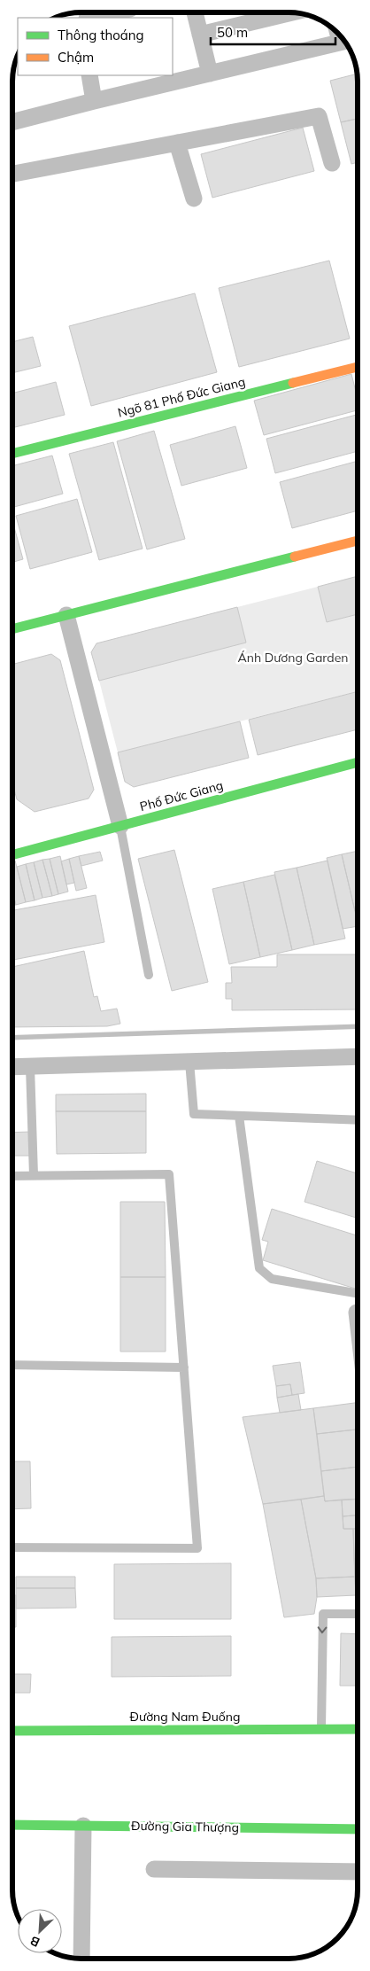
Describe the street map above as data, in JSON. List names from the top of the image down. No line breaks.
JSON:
{"streets":{"street":["Ngõ 81 Phố Đức Giang","Phố Đức Giang","Đường Nam Đuống","Đường Gia Thượng"]},"parks":["Ánh Dương Garden"],"legend":["Thông thoáng","Chậm"],"scale_bar":"50 m","north":"bottom left"}
